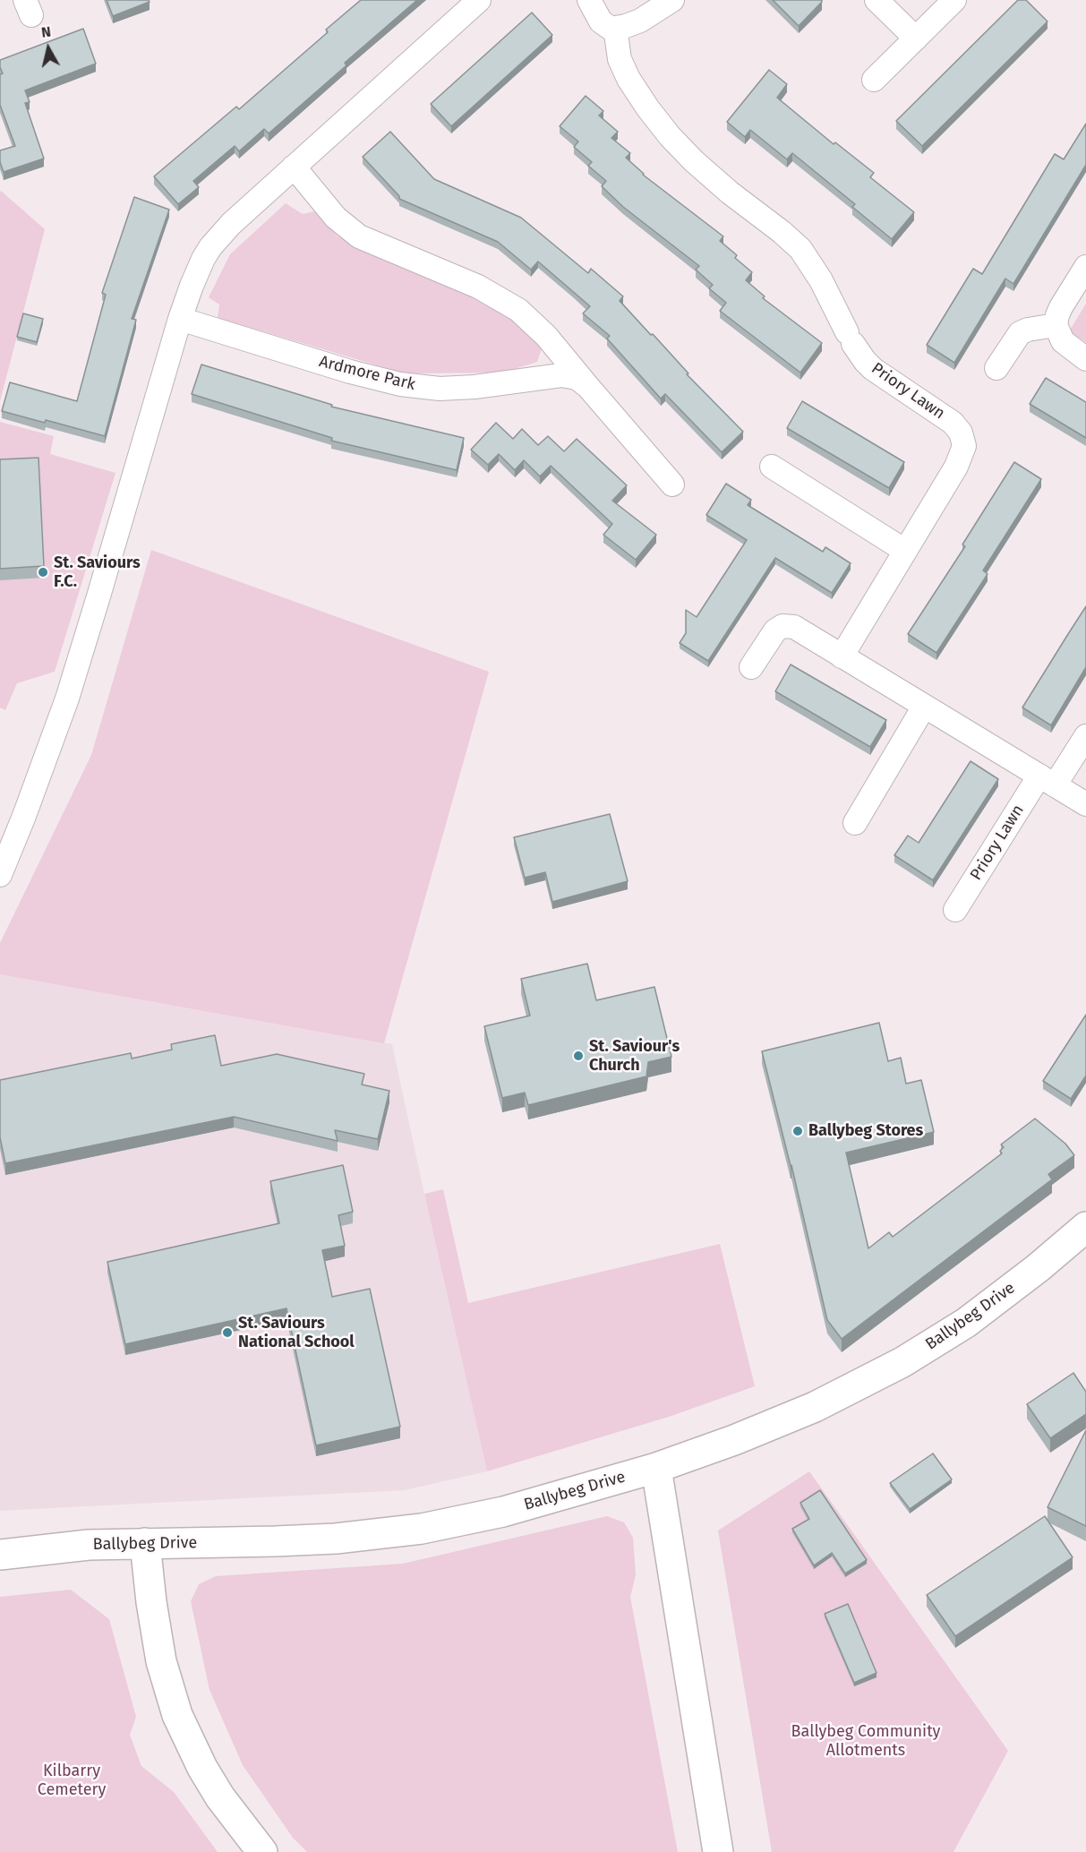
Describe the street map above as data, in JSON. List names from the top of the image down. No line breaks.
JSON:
{"streets":{"street":["Ardmore Park","Priory Lawn","Ballybeg Drive"]},"parks":["Ballybeg Community Allotments","Kilbarry Cemetery"],"places":["St. Saviours F.C.","St. Saviour's Church","Ballybeg Stores","St. Saviours National School"],"north":"top"}
